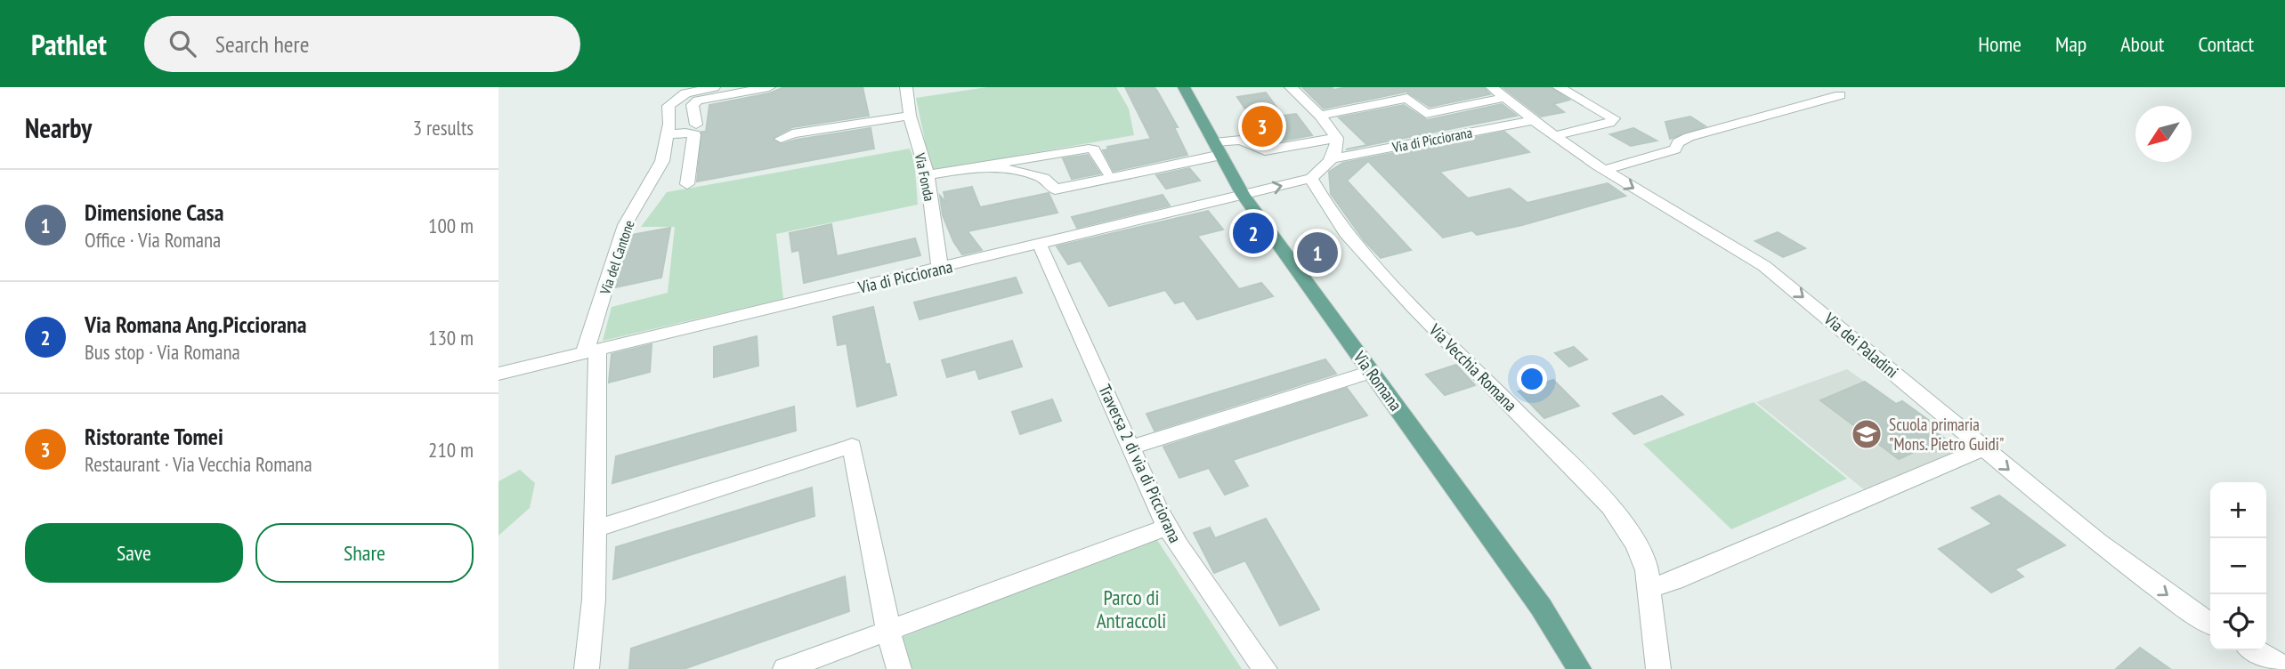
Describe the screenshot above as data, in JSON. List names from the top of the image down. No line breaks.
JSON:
{"streets":{"main road":["Via Romana"],"street":["Via di Picciorana","Via Fonda","Via del Cantone","Via dei Paladini","Via Vecchia Romana","Traversa 2 di via di Picciorana"]},"crossings":[["Via di Picciorana","Via Fonda"],["Via di Picciorana","Via del Cantone"],["Via di Picciorana","Via dei Paladini"],["Via di Picciorana","Via Vecchia Romana"],["Via di Picciorana","Via Romana"],["Via di Picciorana","Traversa 2 di via di Picciorana"]],"one_way":["Via dei Paladini"],"parks":["Parco di Antraccoli"],"places":{"school or university":["Scuola primaria \"Mons. Pietro Guidi\""]},"north":"bottom left","page":{"header":"Pathlet","search":"Search here","nav":["Home","Map","About","Contact"],"heading":["Nearby","3 results"],"pins":["3","2","1"],"list":[{"mark":"1","name":"Dimensione Casa","note":"Office · Via Romana","value":"100 m"},{"mark":"2","name":"Via Romana Ang.Picciorana","note":"Bus stop · Via Romana","value":"130 m"},{"mark":"3","name":"Ristorante Tomei","note":"Restaurant · Via Vecchia Romana","value":"210 m"}],"map_buttons":["+","−"],"buttons":["Save","Share"]}}
